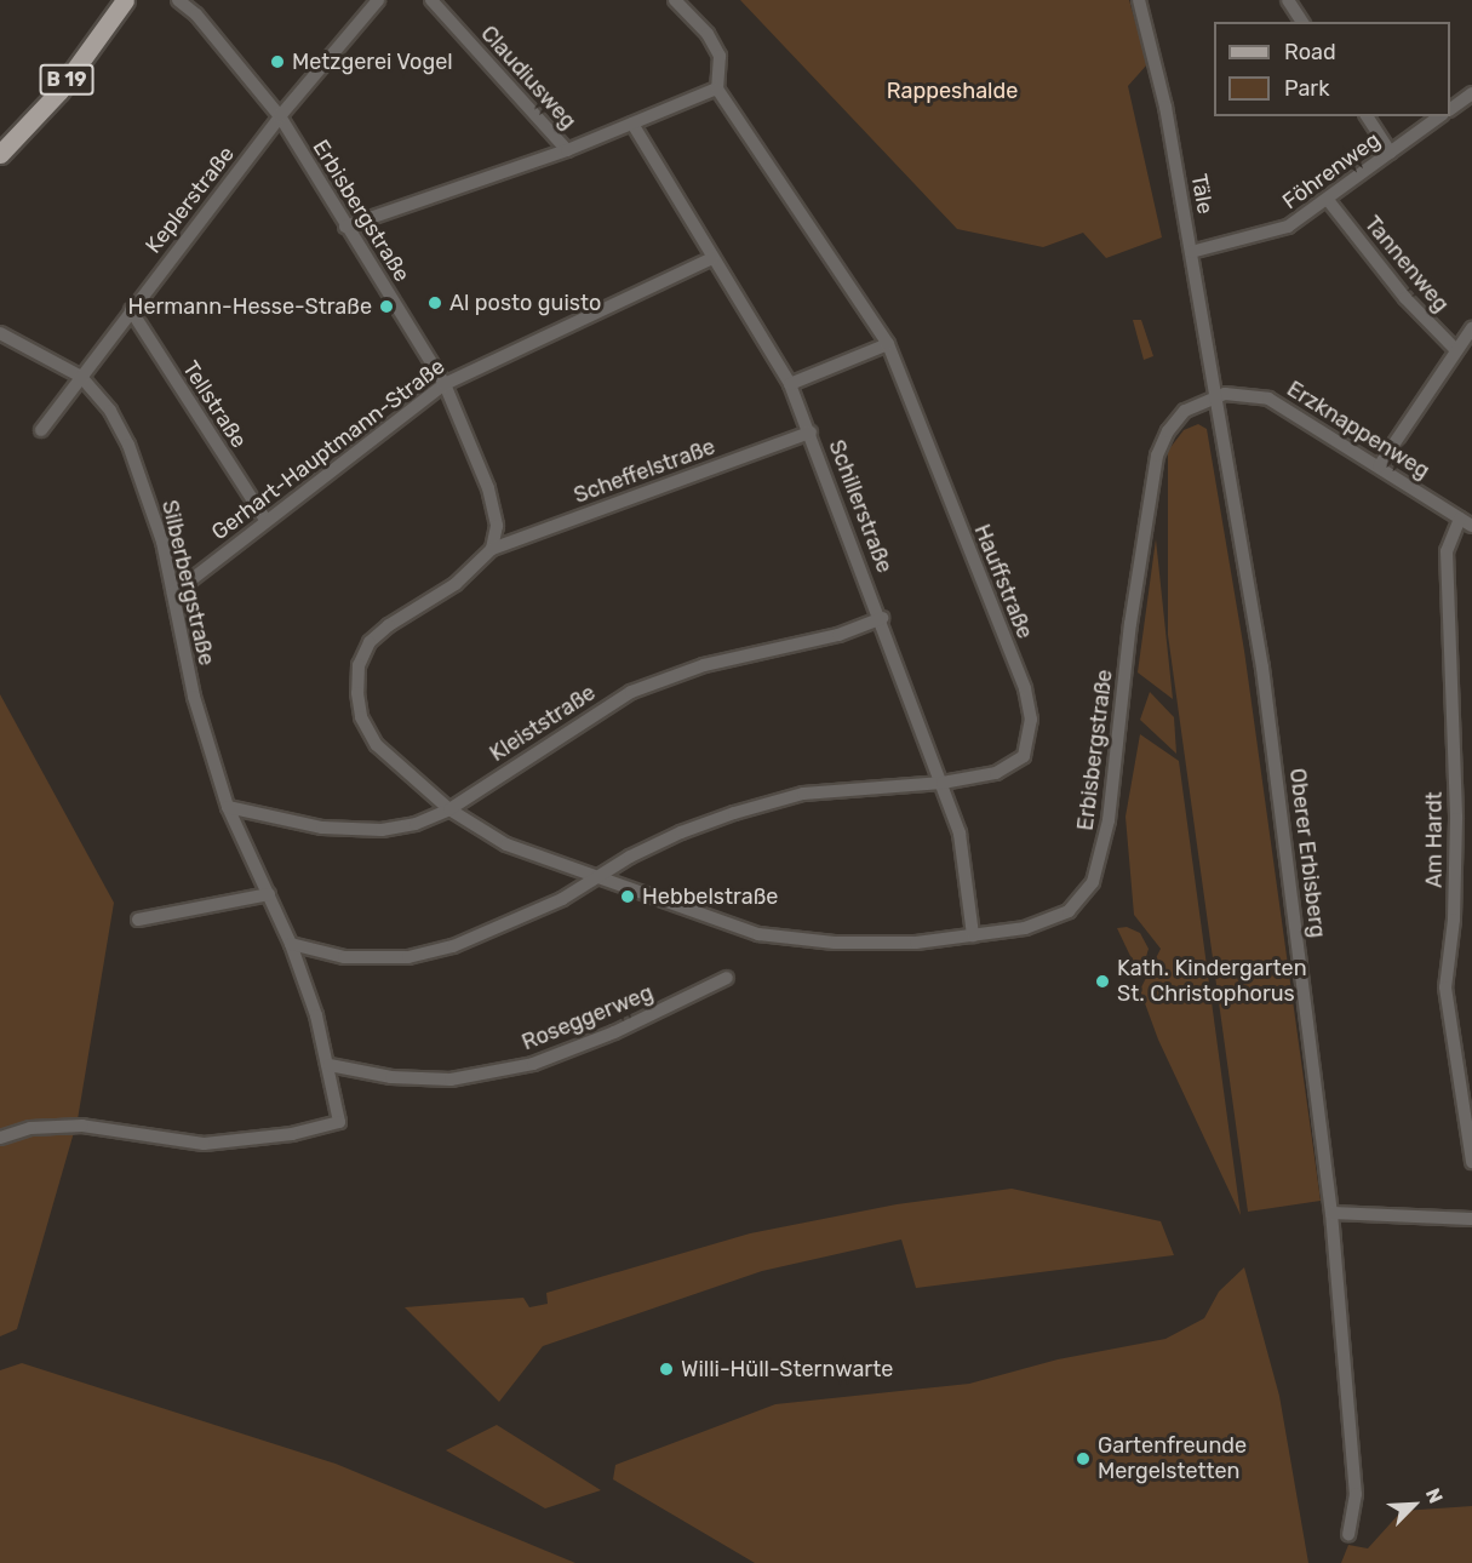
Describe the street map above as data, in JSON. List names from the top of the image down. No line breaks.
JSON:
{"streets":{"main road":["B 19"],"street":["Claudiusweg","Föhrenweg","Täle","Keplerstraße","Erbisbergstraße","Tannenweg","Tellstraße","Erzknappenweg","Gerhart-Hauptmann-Straße","Scheffelstraße","Schillerstraße","Hauffstraße","Silberbergstraße","Kleiststraße","Am Hardt","Oberer Erbisberg","Roseggerweg"]},"crossings":[["Föhrenweg","Täle"],["Föhrenweg","Tannenweg"],["Täle","Erbisbergstraße"],["Täle","Erzknappenweg"],["Täle","Oberer Erbisberg"],["Keplerstraße","Erbisbergstraße"],["Keplerstraße","Tellstraße"],["Keplerstraße","Silberbergstraße"],["Erbisbergstraße","Erzknappenweg"],["Erbisbergstraße","Gerhart-Hauptmann-Straße"],["Erbisbergstraße","Scheffelstraße"],["Erbisbergstraße","Schillerstraße"],["Erbisbergstraße","Kleiststraße"],["Erbisbergstraße","Oberer Erbisberg"],["Tellstraße","Gerhart-Hauptmann-Straße"],["Erzknappenweg","Am Hardt"],["Erzknappenweg","Oberer Erbisberg"],["Gerhart-Hauptmann-Straße","Schillerstraße"],["Gerhart-Hauptmann-Straße","Silberbergstraße"],["Scheffelstraße","Schillerstraße"],["Schillerstraße","Hauffstraße"],["Schillerstraße","Kleiststraße"],["Silberbergstraße","Kleiststraße"],["Silberbergstraße","Roseggerweg"]],"parks":["Rappeshalde"],"places":["Metzgerei Vogel","Al posto guisto","Hermann-Hesse-Straße","Hebbelstraße","Kath. Kindergarten St. Christophorus","Willi-Hüll-Sternwarte","Gartenfreunde Mergelstetten"],"legend":["Road","Park"],"north":"top right"}
